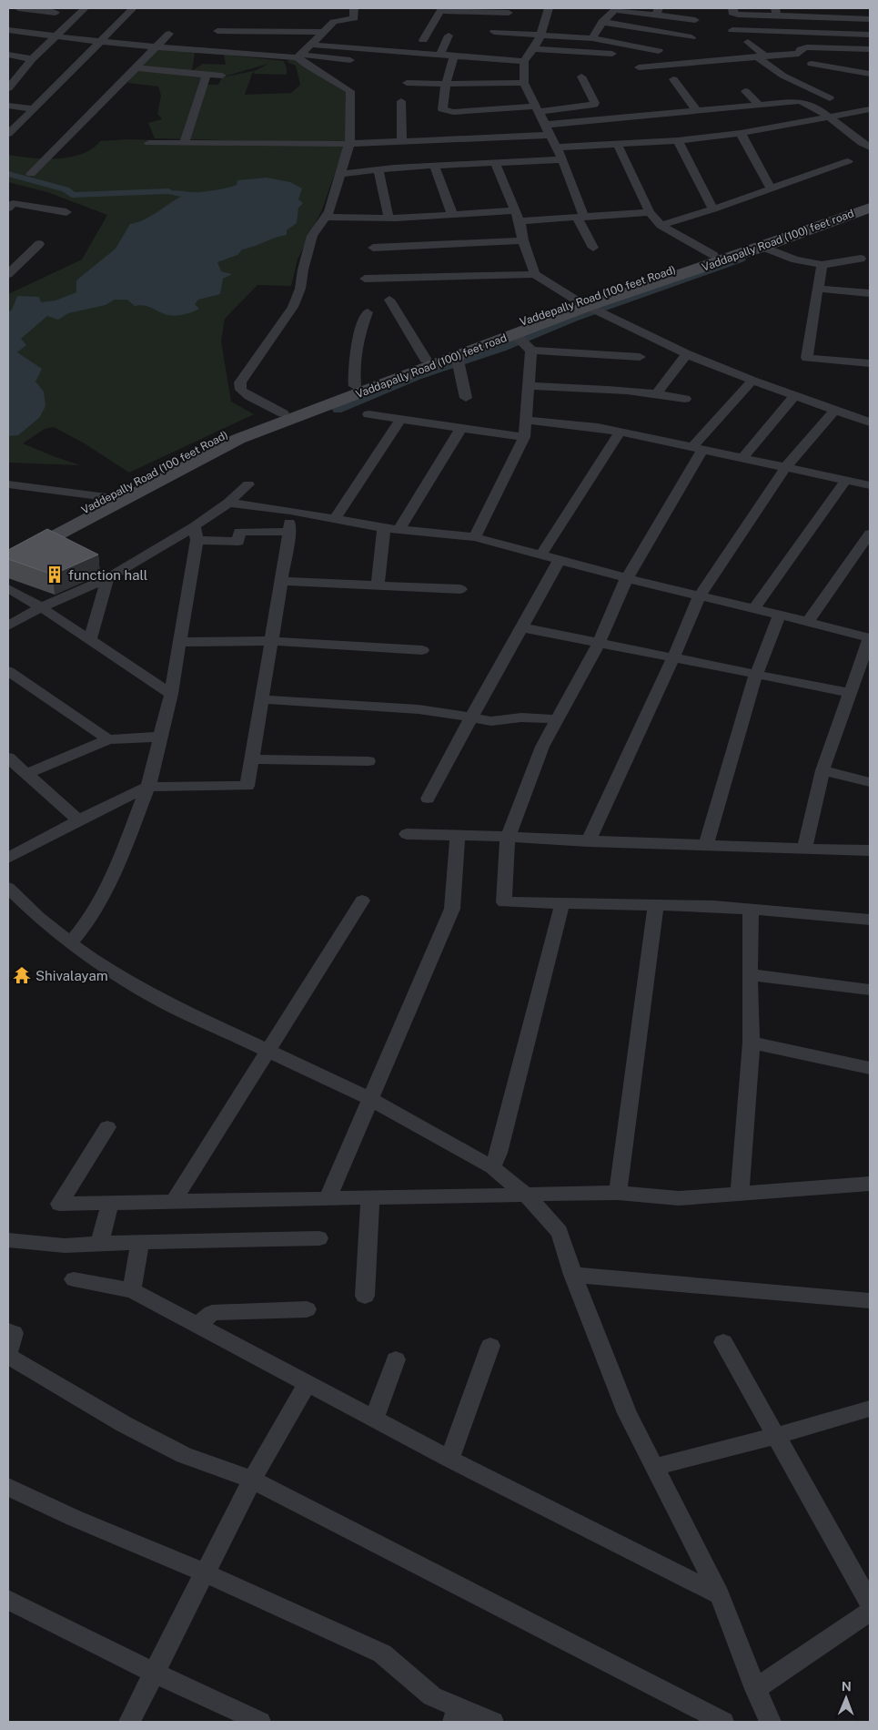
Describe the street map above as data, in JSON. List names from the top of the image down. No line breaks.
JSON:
{"streets":{"main road":["Vaddapally Road (100) feet road","Vaddepally Road (100 feet Road)"]},"crossings":[["Vaddapally Road (100) feet road","Vaddepally Road (100 feet Road)"]],"places":{"building":["function hall"],"temple":["Shivalayam"]},"north":"top"}
